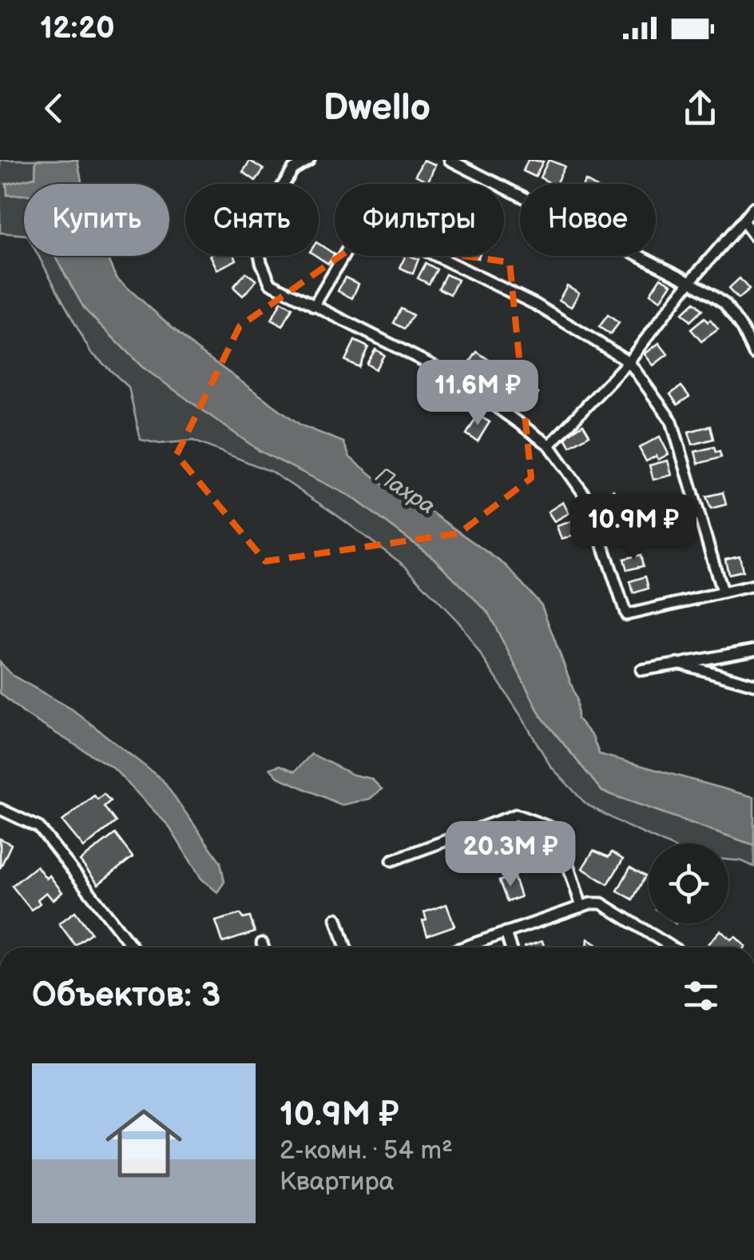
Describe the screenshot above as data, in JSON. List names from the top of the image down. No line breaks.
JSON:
{"water":["Пахра"],"page":{"status":"12:20","header":"Dwello","chip":["Купить","Снять","Фильтры","Новое"],"price":["11.6M ₽","10.9M ₽","20.3M ₽"],"heading":"Объектов: 3","list":[{"name":"10.9M ₽","note":"2-комн. · 54 m² · Квартира"}]}}
